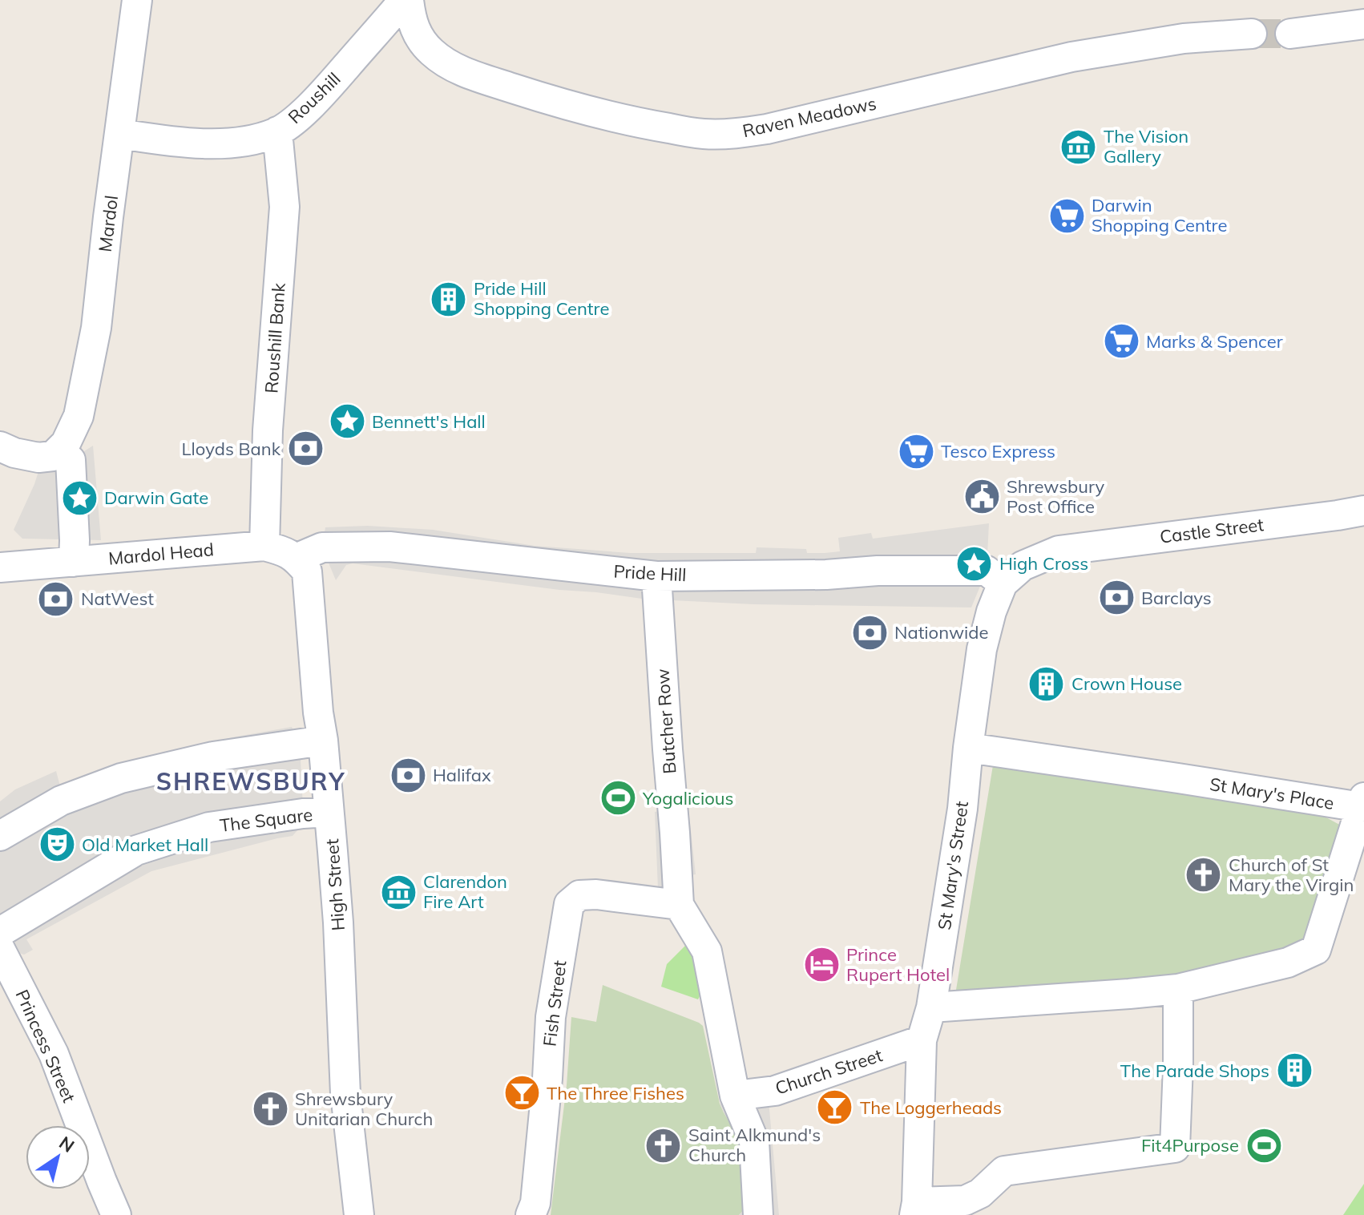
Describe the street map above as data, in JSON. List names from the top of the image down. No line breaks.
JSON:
{"streets":{"street":["Roushill","Raven Meadows","Mardol","Roushill Bank","Castle Street","Mardol Head","Pride Hill","Butcher Row","St Mary's Place","The Square","St Mary's Street","High Street","Fish Street","Princess Street","Church Street"]},"crossings":[["Roushill","Raven Meadows"],["Roushill","Mardol"],["Roushill","Roushill Bank"],["Mardol","Mardol Head"],["Roushill Bank","Mardol Head"],["Castle Street","Pride Hill"],["Castle Street","St Mary's Street"],["Mardol Head","Pride Hill"],["Mardol Head","High Street"],["Pride Hill","Butcher Row"],["Pride Hill","St Mary's Street"],["Pride Hill","High Street"],["Butcher Row","Fish Street"],["St Mary's Place","St Mary's Street"],["The Square","High Street"],["St Mary's Street","Church Street"]],"districts":["SHREWSBURY"],"places":{"museum":["The Vision Gallery","Clarendon Fire Art"],"supermarket":["Darwin Shopping Centre","Marks & Spencer","Tesco Express"],"building":["Pride Hill Shopping Centre","Crown House","The Parade Shops"],"place":["Bennett's Hall","Darwin Gate","High Cross"],"bank":["Lloyds Bank","Barclays","NatWest","Nationwide","Halifax"],"public building":["Shrewsbury Post Office"],"sports":["Yogalicious","Fit4Purpose"],"theatre":["Old Market Hall"],"church":["Church of St Mary the Virgin","Shrewsbury Unitarian Church","Saint Alkmund's Church"],"hotel":["Prince Rupert Hotel"],"bar":["The Three Fishes","The Loggerheads"]},"north":"top right"}
